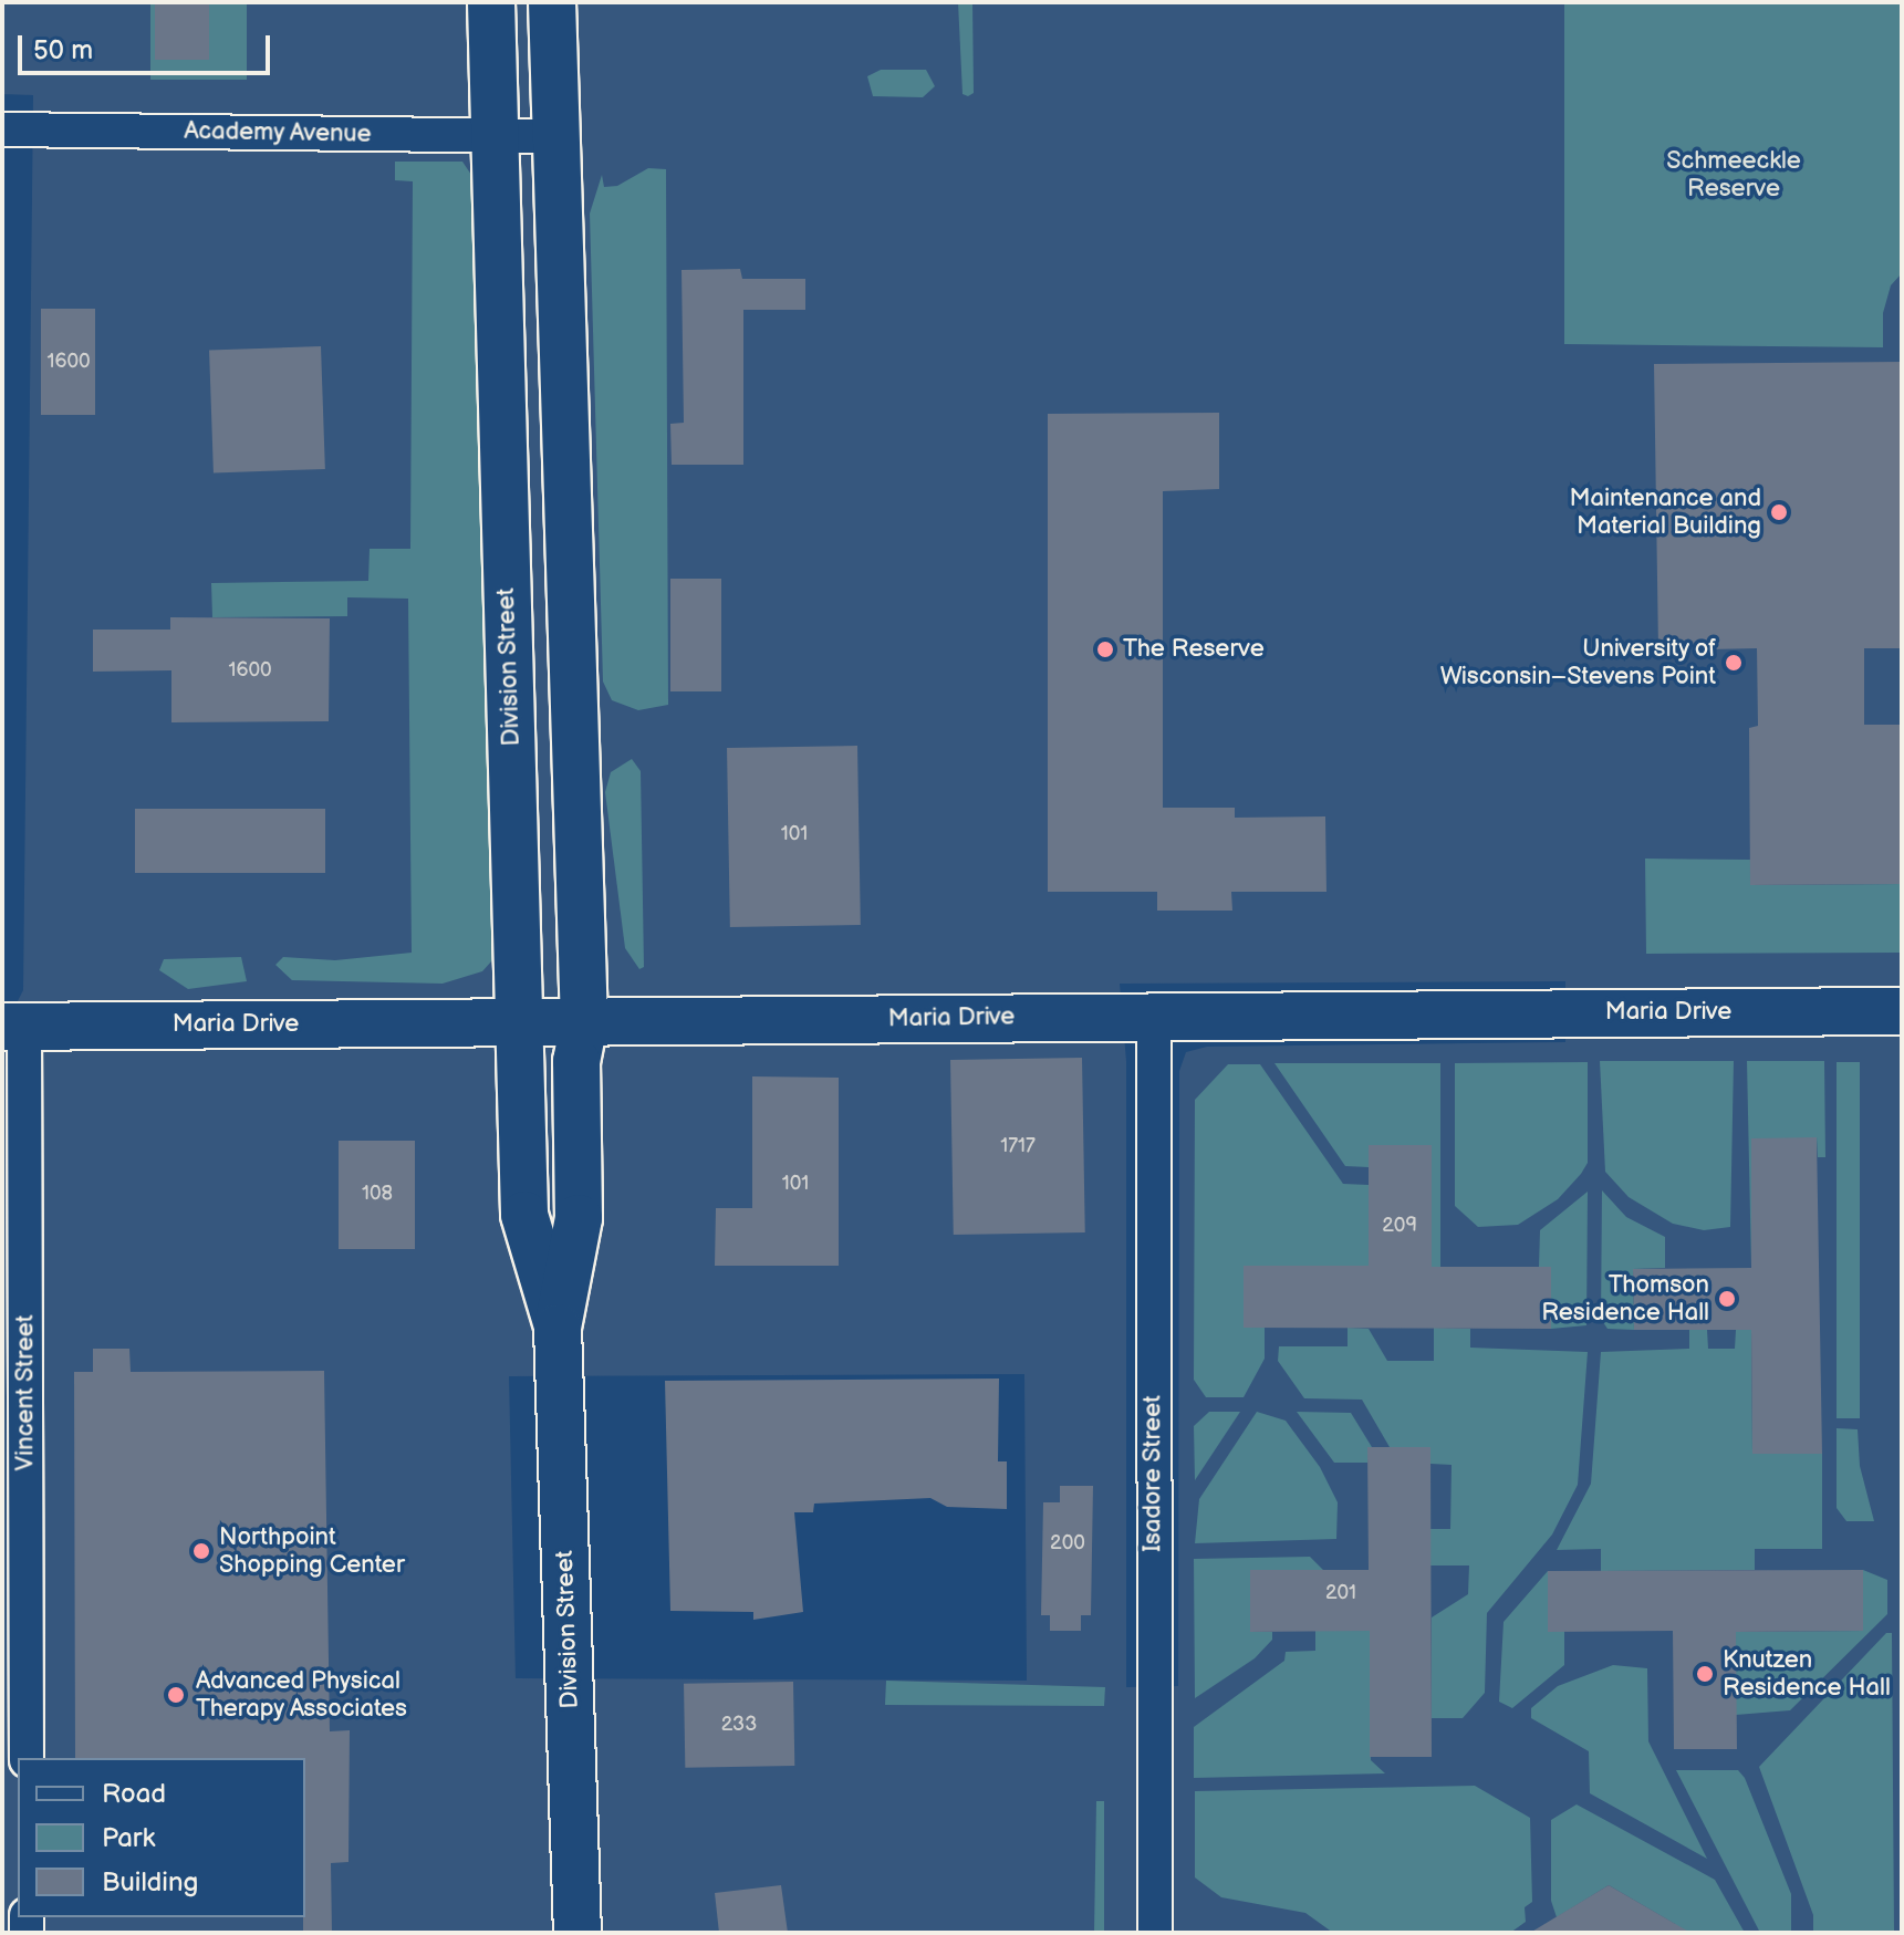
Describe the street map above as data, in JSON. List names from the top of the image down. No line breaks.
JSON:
{"streets":{"main road":["Division Street","Maria Drive"],"street":["Academy Avenue","Vincent Street","Isadore Street"]},"crossings":[["Academy Avenue","Division Street"],["Division Street","Maria Drive"],["Maria Drive","Vincent Street"],["Maria Drive","Isadore Street"]],"parks":["Schmeeckle Reserve"],"places":["Maintenance and Material Building","The Reserve","University of Wisconsin–Stevens Point","Thomson Residence Hall","Northpoint Shopping Center","Knutzen Residence Hall","Advanced Physical Therapy Associates"],"house_numbers":["1600","1600","101","1717","101","108","209","200","201","233"],"legend":["Road","Park","Building"],"scale_bar":"50 m"}
